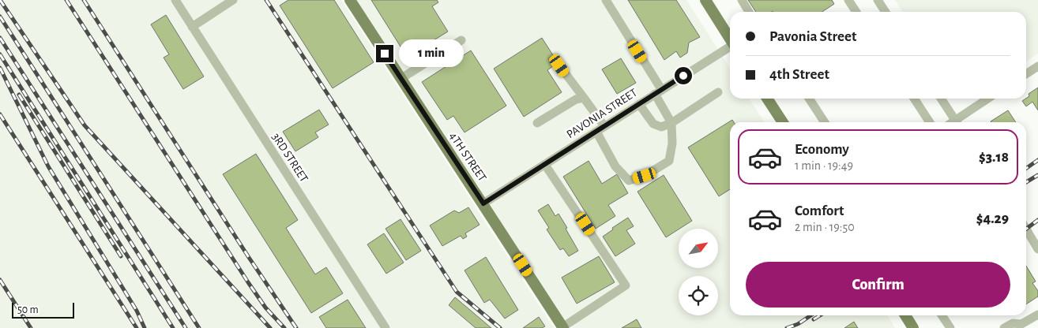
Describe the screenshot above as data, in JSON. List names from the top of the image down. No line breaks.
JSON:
{"streets":{"main road":["4TH STREET"],"street":["PAVONIA STREET","3RD STREET"]},"crossings":[["PAVONIA STREET","4TH STREET"]],"scale_bar":"50 m","north":"top right","page":{"banner":["Pavonia Street","4th Street"],"bubble":"1 min","list":[{"name":"Economy","note":"1 min · 19:49","value":"$3.18"},{"name":"Comfort","note":"2 min · 19:50","value":"$4.29"}],"buttons":"Confirm","scale":"50 m"}}
